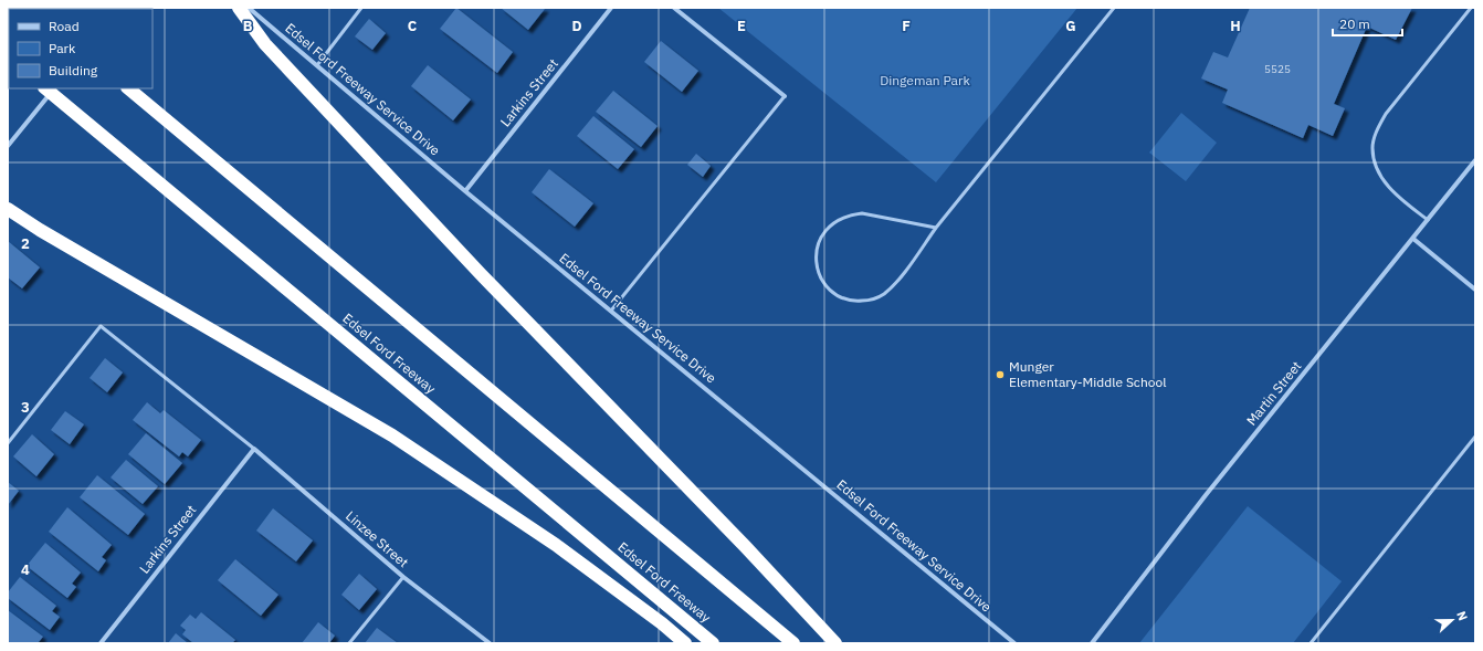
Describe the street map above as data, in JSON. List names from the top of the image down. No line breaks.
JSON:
{"streets":{"highway":["Edsel Ford Freeway"],"street":["Edsel Ford Freeway Service Drive","Larkins Street","Martin Street","Linzee Street"]},"crossings":[["Edsel Ford Freeway Service Drive","Larkins Street"],["Larkins Street","Linzee Street"]],"parks":["Dingeman Park"],"places":["Munger Elementary-Middle School"],"house_numbers":["5525"],"legend":["Road","Park","Building"],"scale_bar":"20 m","north":"right","grid":{"columns":["B","C","D","E","F","G","H"],"rows":["2","3","4"]}}
